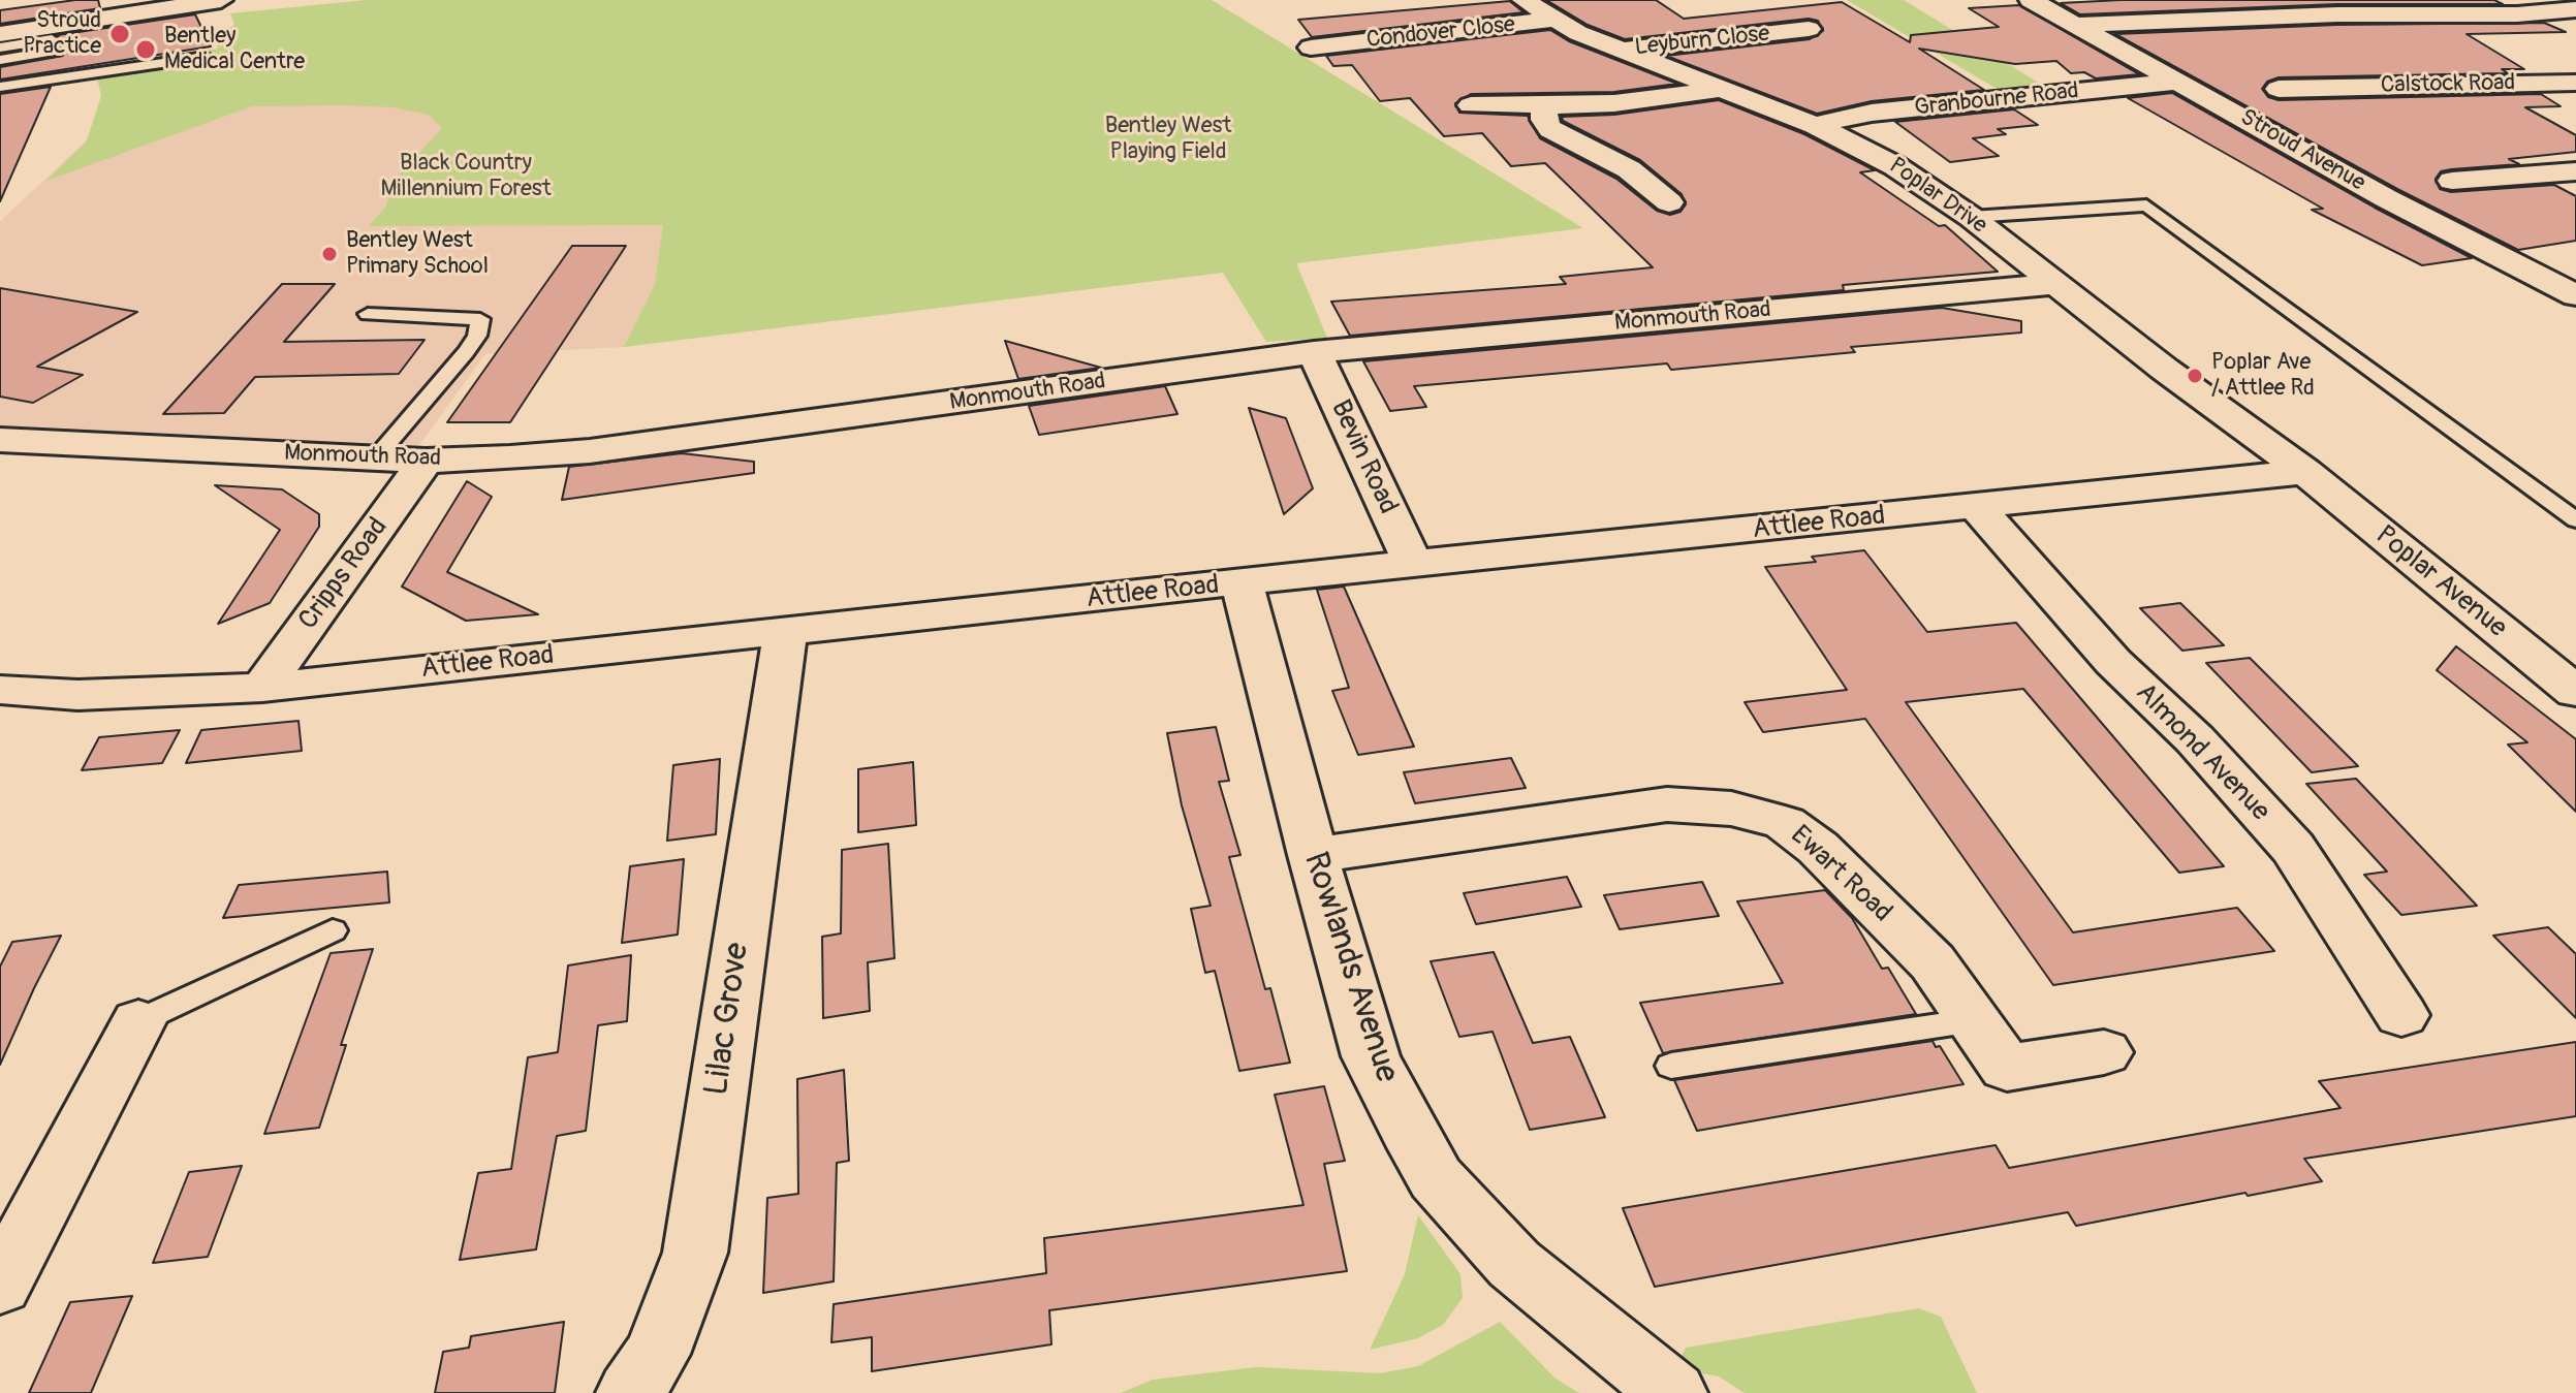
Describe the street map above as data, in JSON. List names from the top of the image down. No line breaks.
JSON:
{"streets":{"street":["Condover Close","Leyburn Close","Calstock Road","Granbourne Road","Stroud Avenue","Poplar Drive","Monmouth Road","Bevin Road","Attlee Road","Cripps Road","Poplar Avenue","Almond Avenue","Ewart Road","Rowlands Avenue","Lilac Grove"]},"crossings":[["Condover Close","Poplar Drive"],["Leyburn Close","Poplar Drive"],["Granbourne Road","Stroud Avenue"],["Granbourne Road","Poplar Drive"],["Poplar Drive","Monmouth Road"],["Poplar Drive","Attlee Road"],["Poplar Drive","Poplar Avenue"],["Monmouth Road","Bevin Road"],["Monmouth Road","Cripps Road"],["Bevin Road","Attlee Road"],["Attlee Road","Cripps Road"],["Attlee Road","Poplar Avenue"],["Attlee Road","Almond Avenue"],["Attlee Road","Rowlands Avenue"],["Attlee Road","Lilac Grove"],["Ewart Road","Rowlands Avenue"]],"parks":["Bentley West Playing Field","Black Country Millennium Forest"],"places":["Stroud Practice","Bentley Medical Centre","Bentley West Primary School","Poplar Ave / Attlee Rd"]}
